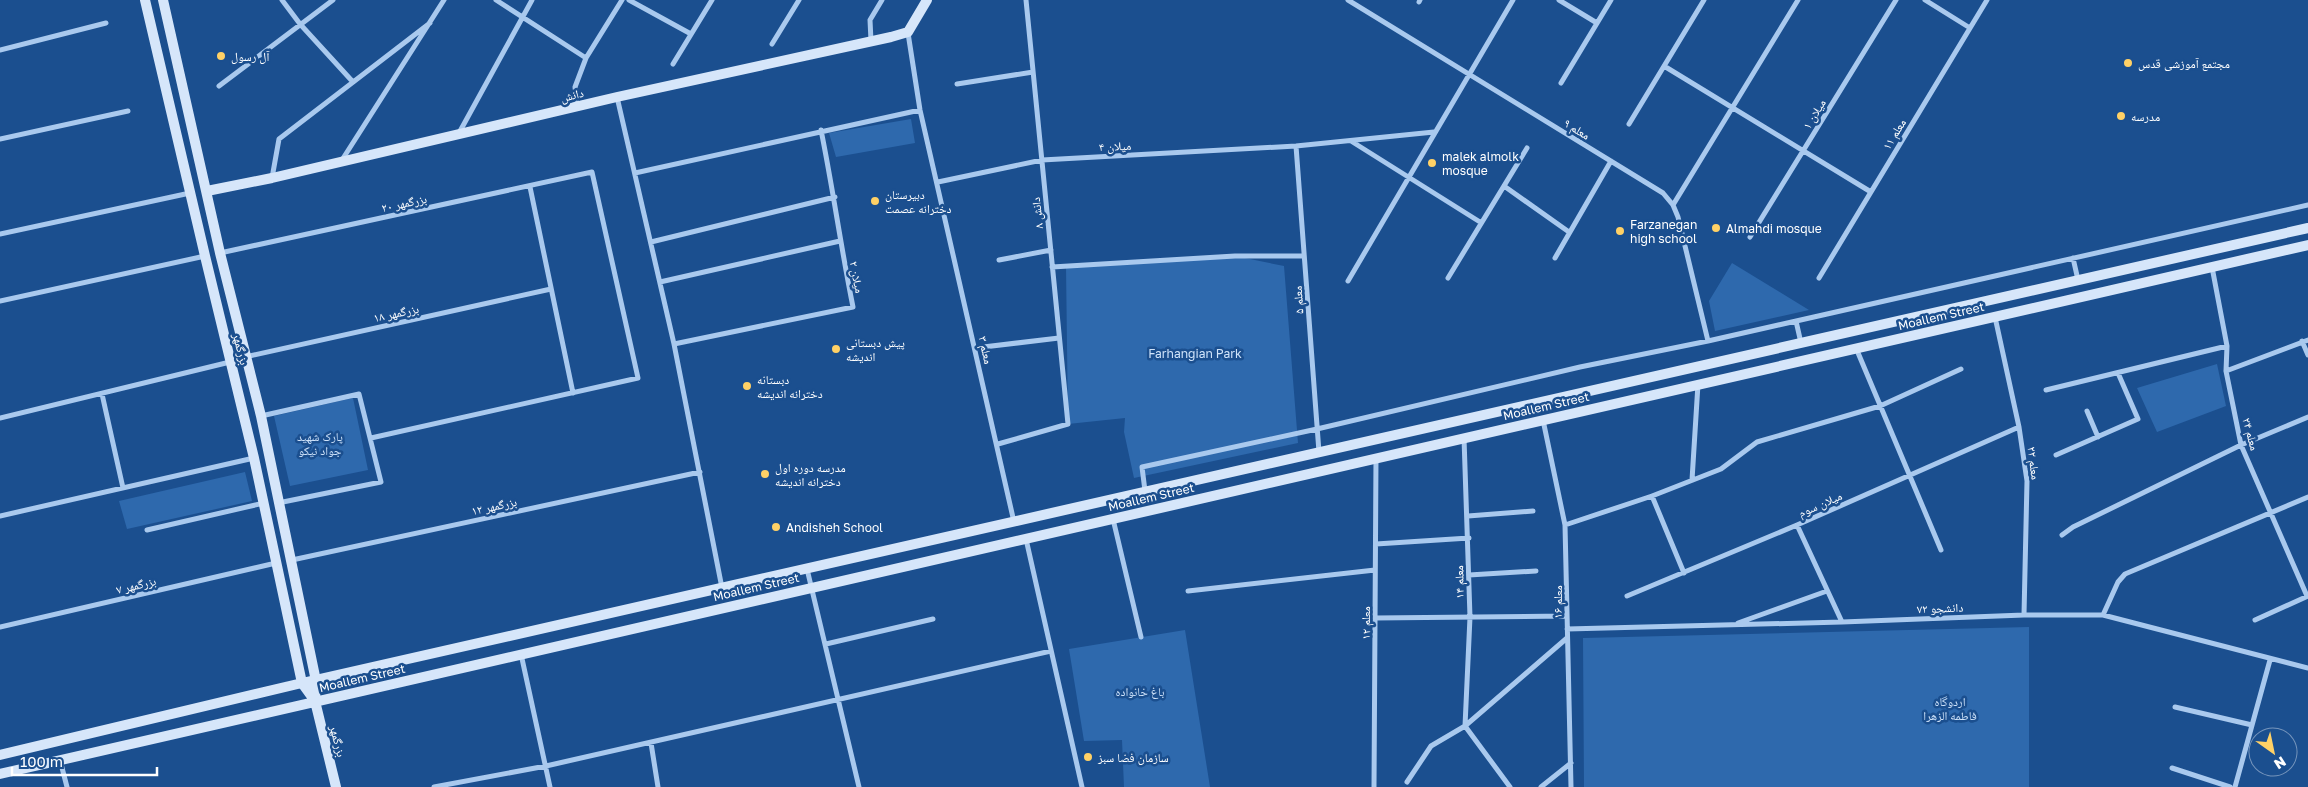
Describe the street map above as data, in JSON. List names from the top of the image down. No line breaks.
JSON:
{"streets":{"main road":["دانش","Moallem Street","بزرگمهر"],"street":["میلان ۱","معلم ۹","معلم ۱۱","میلان ۴","بزرگمهر ۲۰","دانش ۸","میلان ۲","معلم ۵","بزرگمهر ۱۸","معلم ۳","معلم ۲۴","معلم ۲۲","میلان سوم","بزرگمهر ۱۲","معلم ۱۴","بزرگمهر ۷","معلم ۱۶","دانشجو ۷۲","معلم ۱۲"]},"crossings":[["دانش","بزرگمهر"],["دانش","معلم ۳"],["میلان ۴","دانش ۸"],["میلان ۴","معلم ۵"],["میلان ۴","معلم ۳"],["بزرگمهر ۲۰","بزرگمهر"],["دانش ۸","معلم ۳"],["معلم ۵","Moallem Street"],["بزرگمهر ۱۸","بزرگمهر"],["Moallem Street","بزرگمهر"],["Moallem Street","معلم ۳"],["Moallem Street","معلم ۲۴"],["Moallem Street","معلم ۲۲"],["Moallem Street","معلم ۱۴"],["Moallem Street","معلم ۱۶"],["Moallem Street","معلم ۱۲"],["بزرگمهر","بزرگمهر ۱۲"],["بزرگمهر","بزرگمهر ۷"],["معلم ۲۲","میلان سوم"],["معلم ۲۲","دانشجو ۷۲"],["معلم ۱۶","دانشجو ۷۲"]],"parks":["Farhangian Park","پارک شهید جواد نیکو","باغ خانواده","اردوگاه فاطمه الزهرا"],"places":["آل رسول","مجتمع آموزشی قدس","مدرسه","malek almolk mosque","دبیرستان دخترانه عصمت","Almahdi mosque","Farzanegan high school","پیش دبستانی اندیشه","دبستانه دخترانه اندیشه","مدرسه دوره اول دخترانه اندیشه","Andisheh School","سازمان فضا سبز"],"scale_bar":"100 m","north":"bottom right"}
